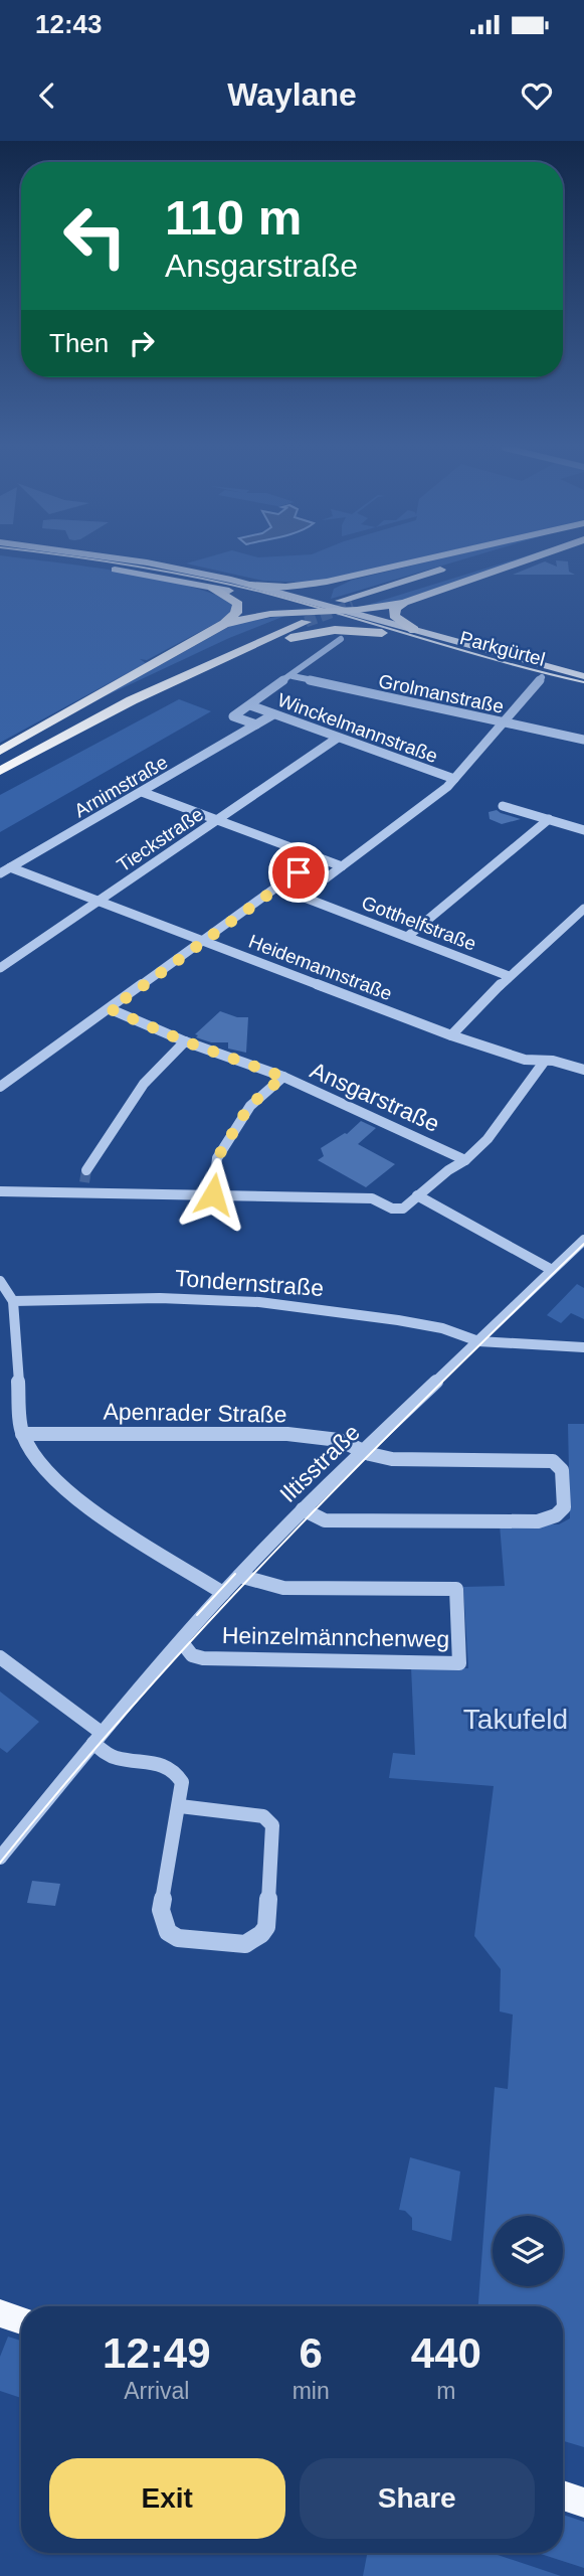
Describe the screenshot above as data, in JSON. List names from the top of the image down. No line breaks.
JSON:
{"streets":{"main road":["Parkgürtel"],"street":["Grolmanstraße","Winckelmannstraße","Arnimstraße","Tieckstraße","Gotthelfstraße","Heidemannstraße","Ansgarstraße","Tondernstraße","Apenrader Straße","Iltisstraße","Heinzelmännchenweg"]},"crossings":[["Winckelmannstraße","Arnimstraße"],["Winckelmannstraße","Tieckstraße"],["Arnimstraße","Heidemannstraße"],["Tieckstraße","Heidemannstraße"],["Tondernstraße","Iltisstraße"],["Apenrader Straße","Iltisstraße"],["Iltisstraße","Heinzelmännchenweg"]],"parks":["Takufeld"],"page":{"status":"12:43","header":"Waylane","turn":["110 m","Ansgarstraße"],"then":"Then","eta":["12:49","Arrival","6","min","440","m"],"buttons":["Exit","Share"]}}
